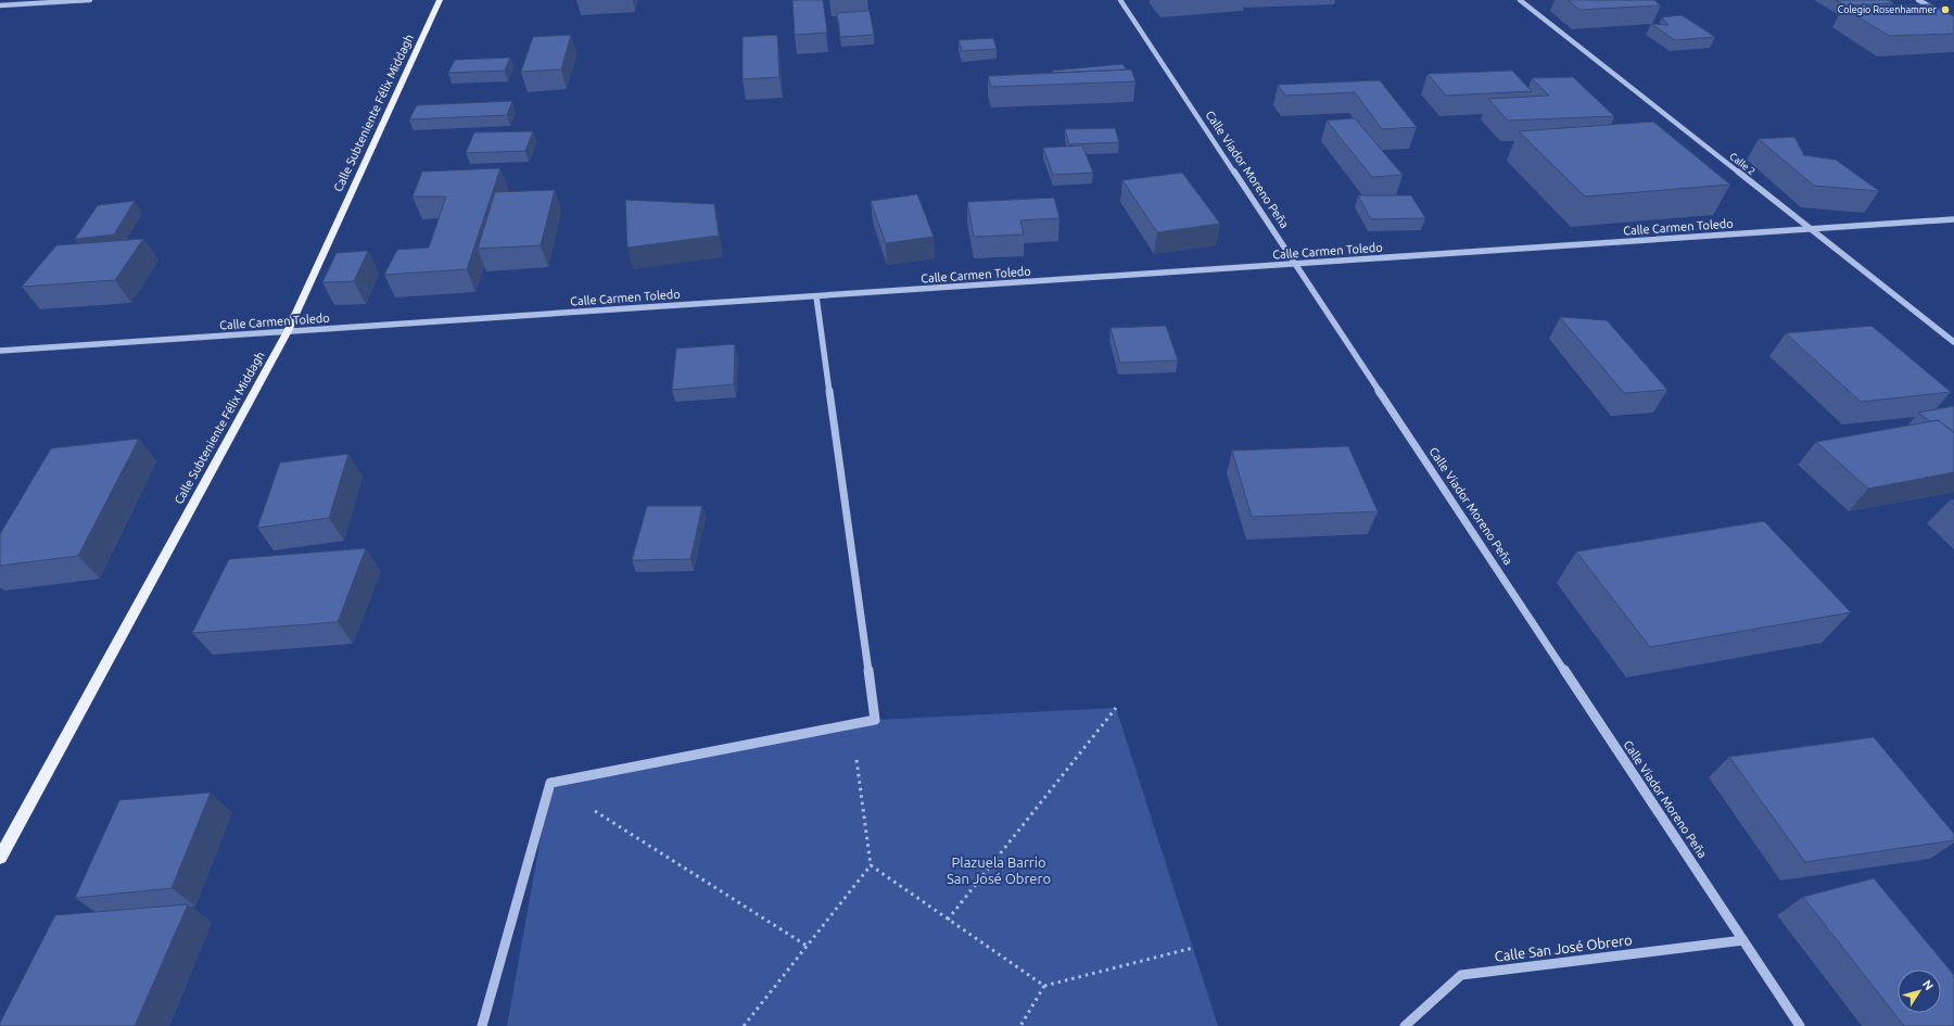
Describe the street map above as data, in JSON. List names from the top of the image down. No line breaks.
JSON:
{"streets":{"main road":["Calle Subteniente Félix Middagh"],"street":["Calle 2","Calle Viador Moreno Peña","Calle Carmen Toledo","Calle San José Obrero"]},"crossings":[["Calle Subteniente Félix Middagh","Calle Carmen Toledo"],["Calle 2","Calle Carmen Toledo"],["Calle Viador Moreno Peña","Calle Carmen Toledo"],["Calle Viador Moreno Peña","Calle San José Obrero"]],"parks":["Plazuela Barrio San José Obrero"],"places":["Colegio Rosenhammer"],"north":"top right"}
